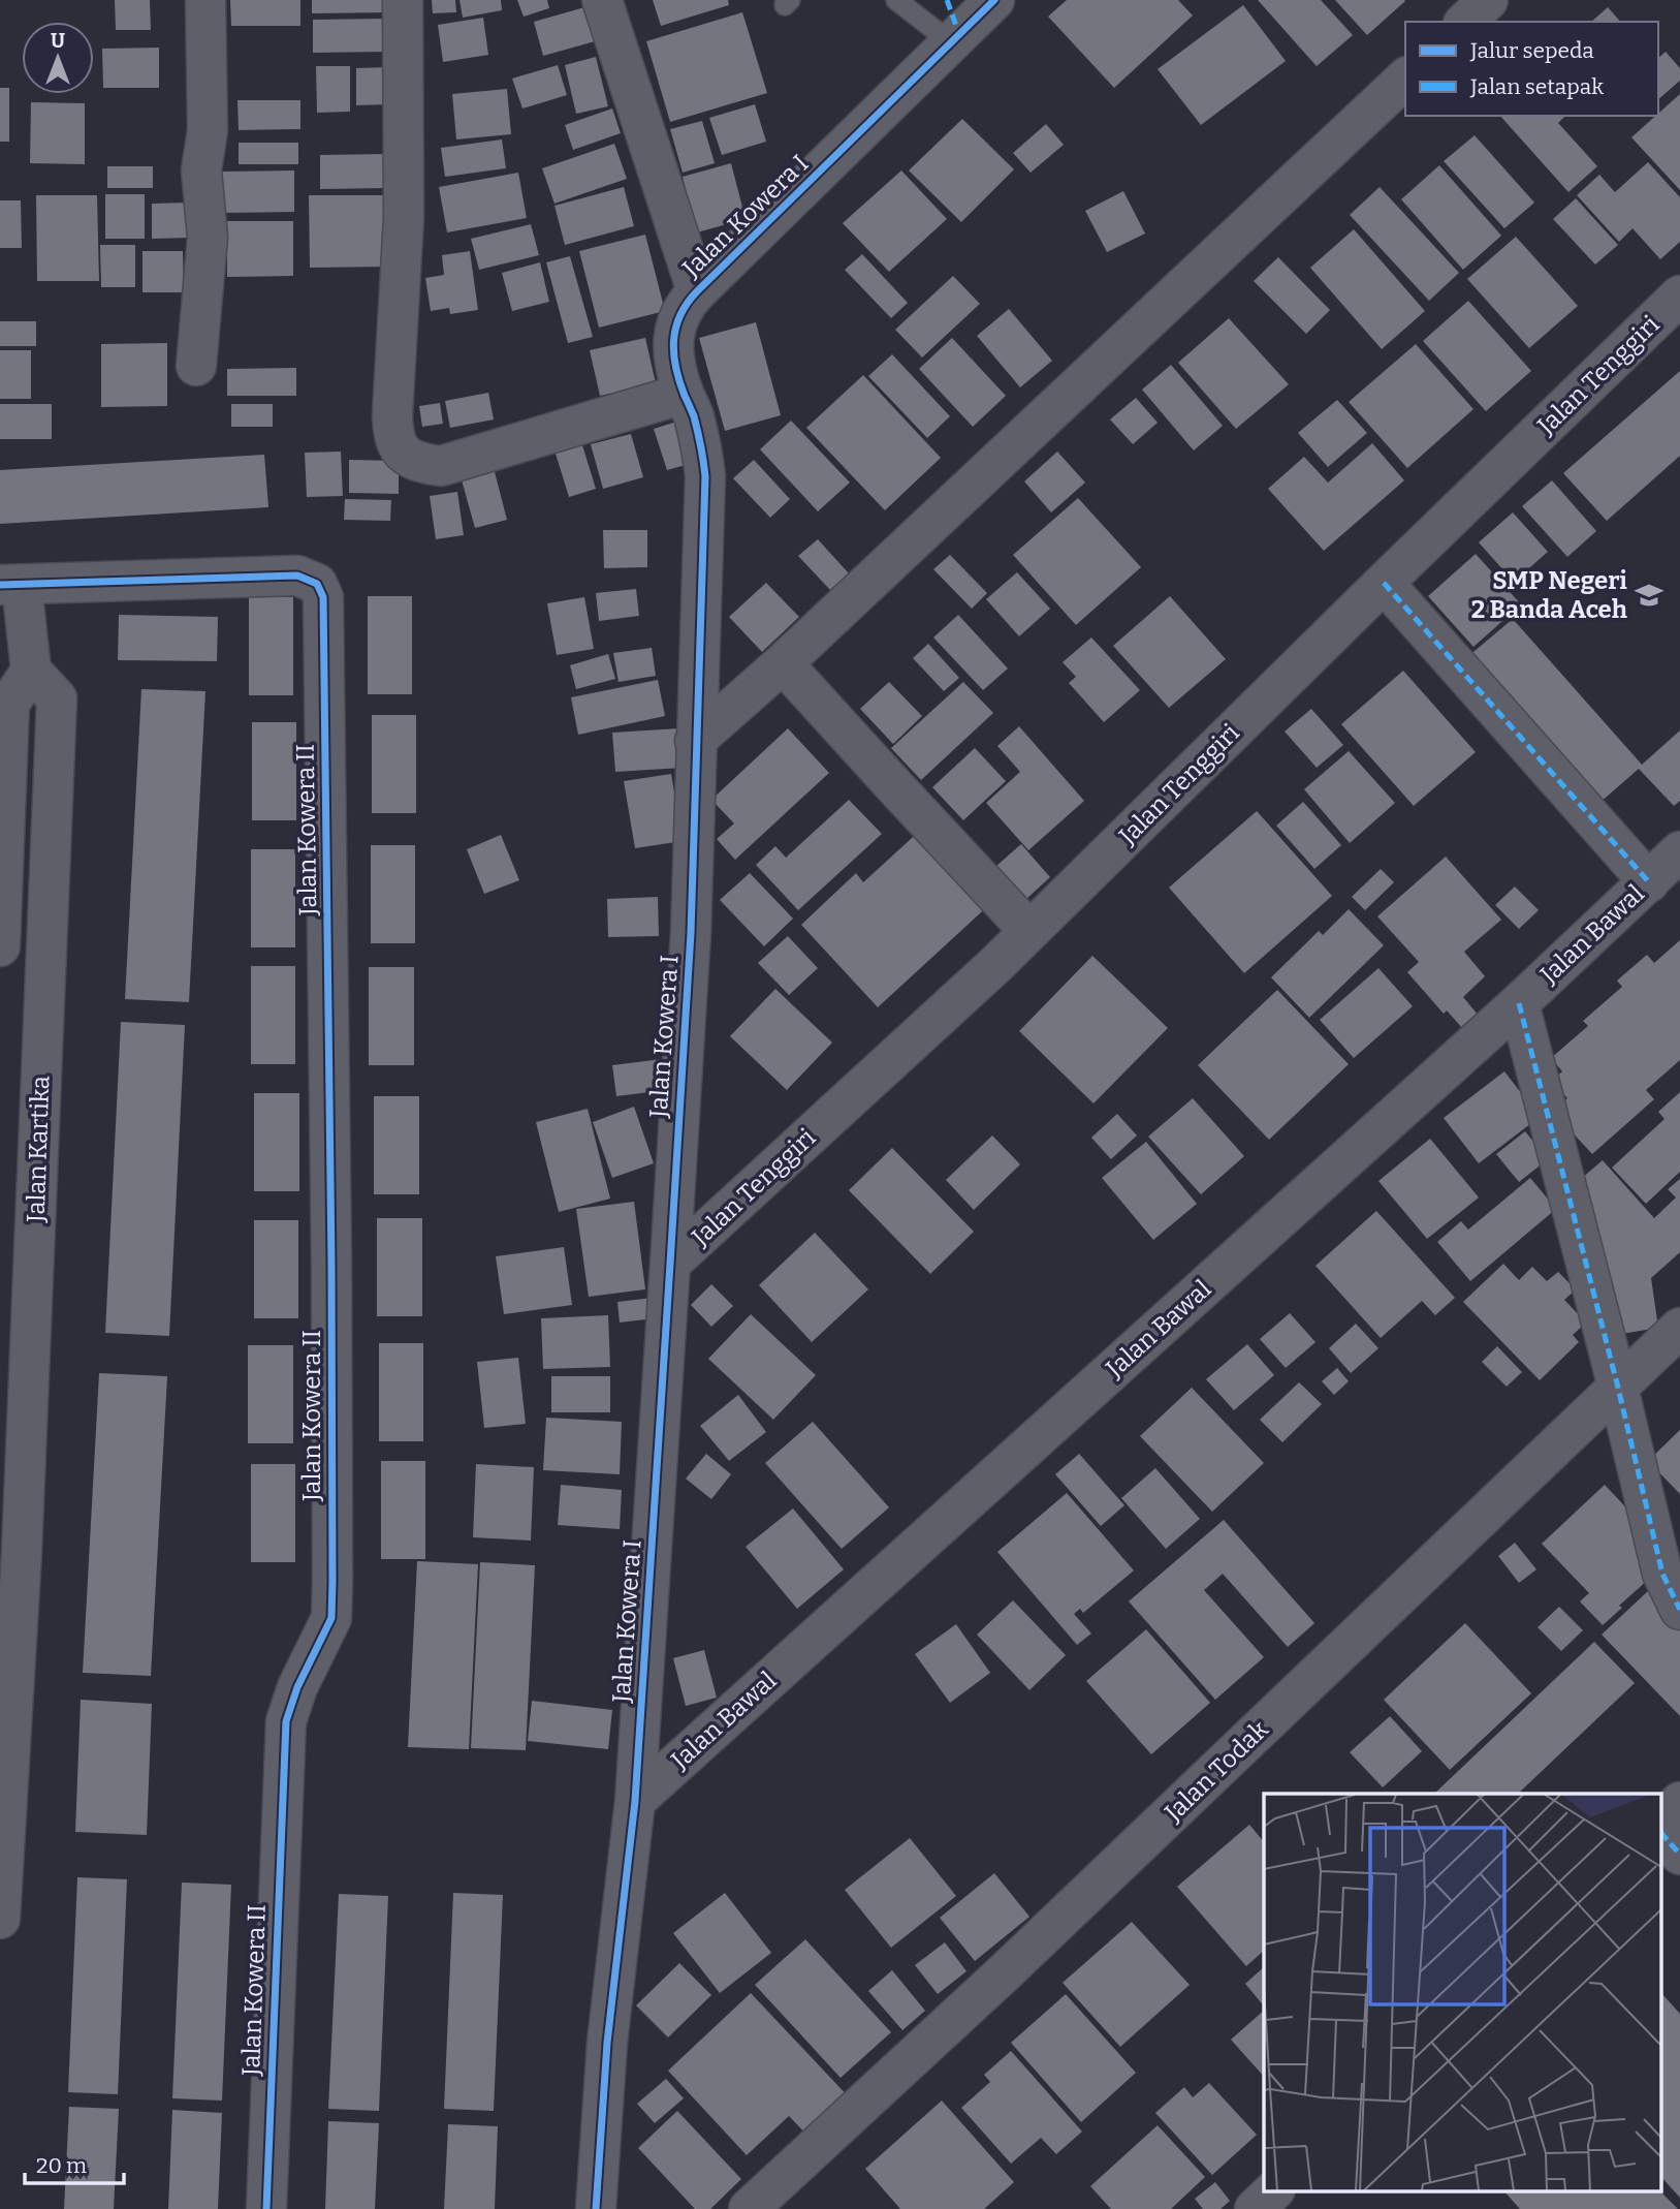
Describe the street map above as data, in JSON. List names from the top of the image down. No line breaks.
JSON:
{"streets":{"street":["Jalan Kowera I","Jalan Tenggiri","Jalan Kowera II","Jalan Bawal","Jalan Kartika","Jalan Todak"]},"crossings":[["Jalan Kowera I","Jalan Tenggiri"],["Jalan Kowera I","Jalan Bawal"]],"places":{"school or university":["SMP Negeri 2 Banda Aceh"]},"legend":["Jalur sepeda","Jalan setapak"],"scale_bar":"20 m","north":"top"}
